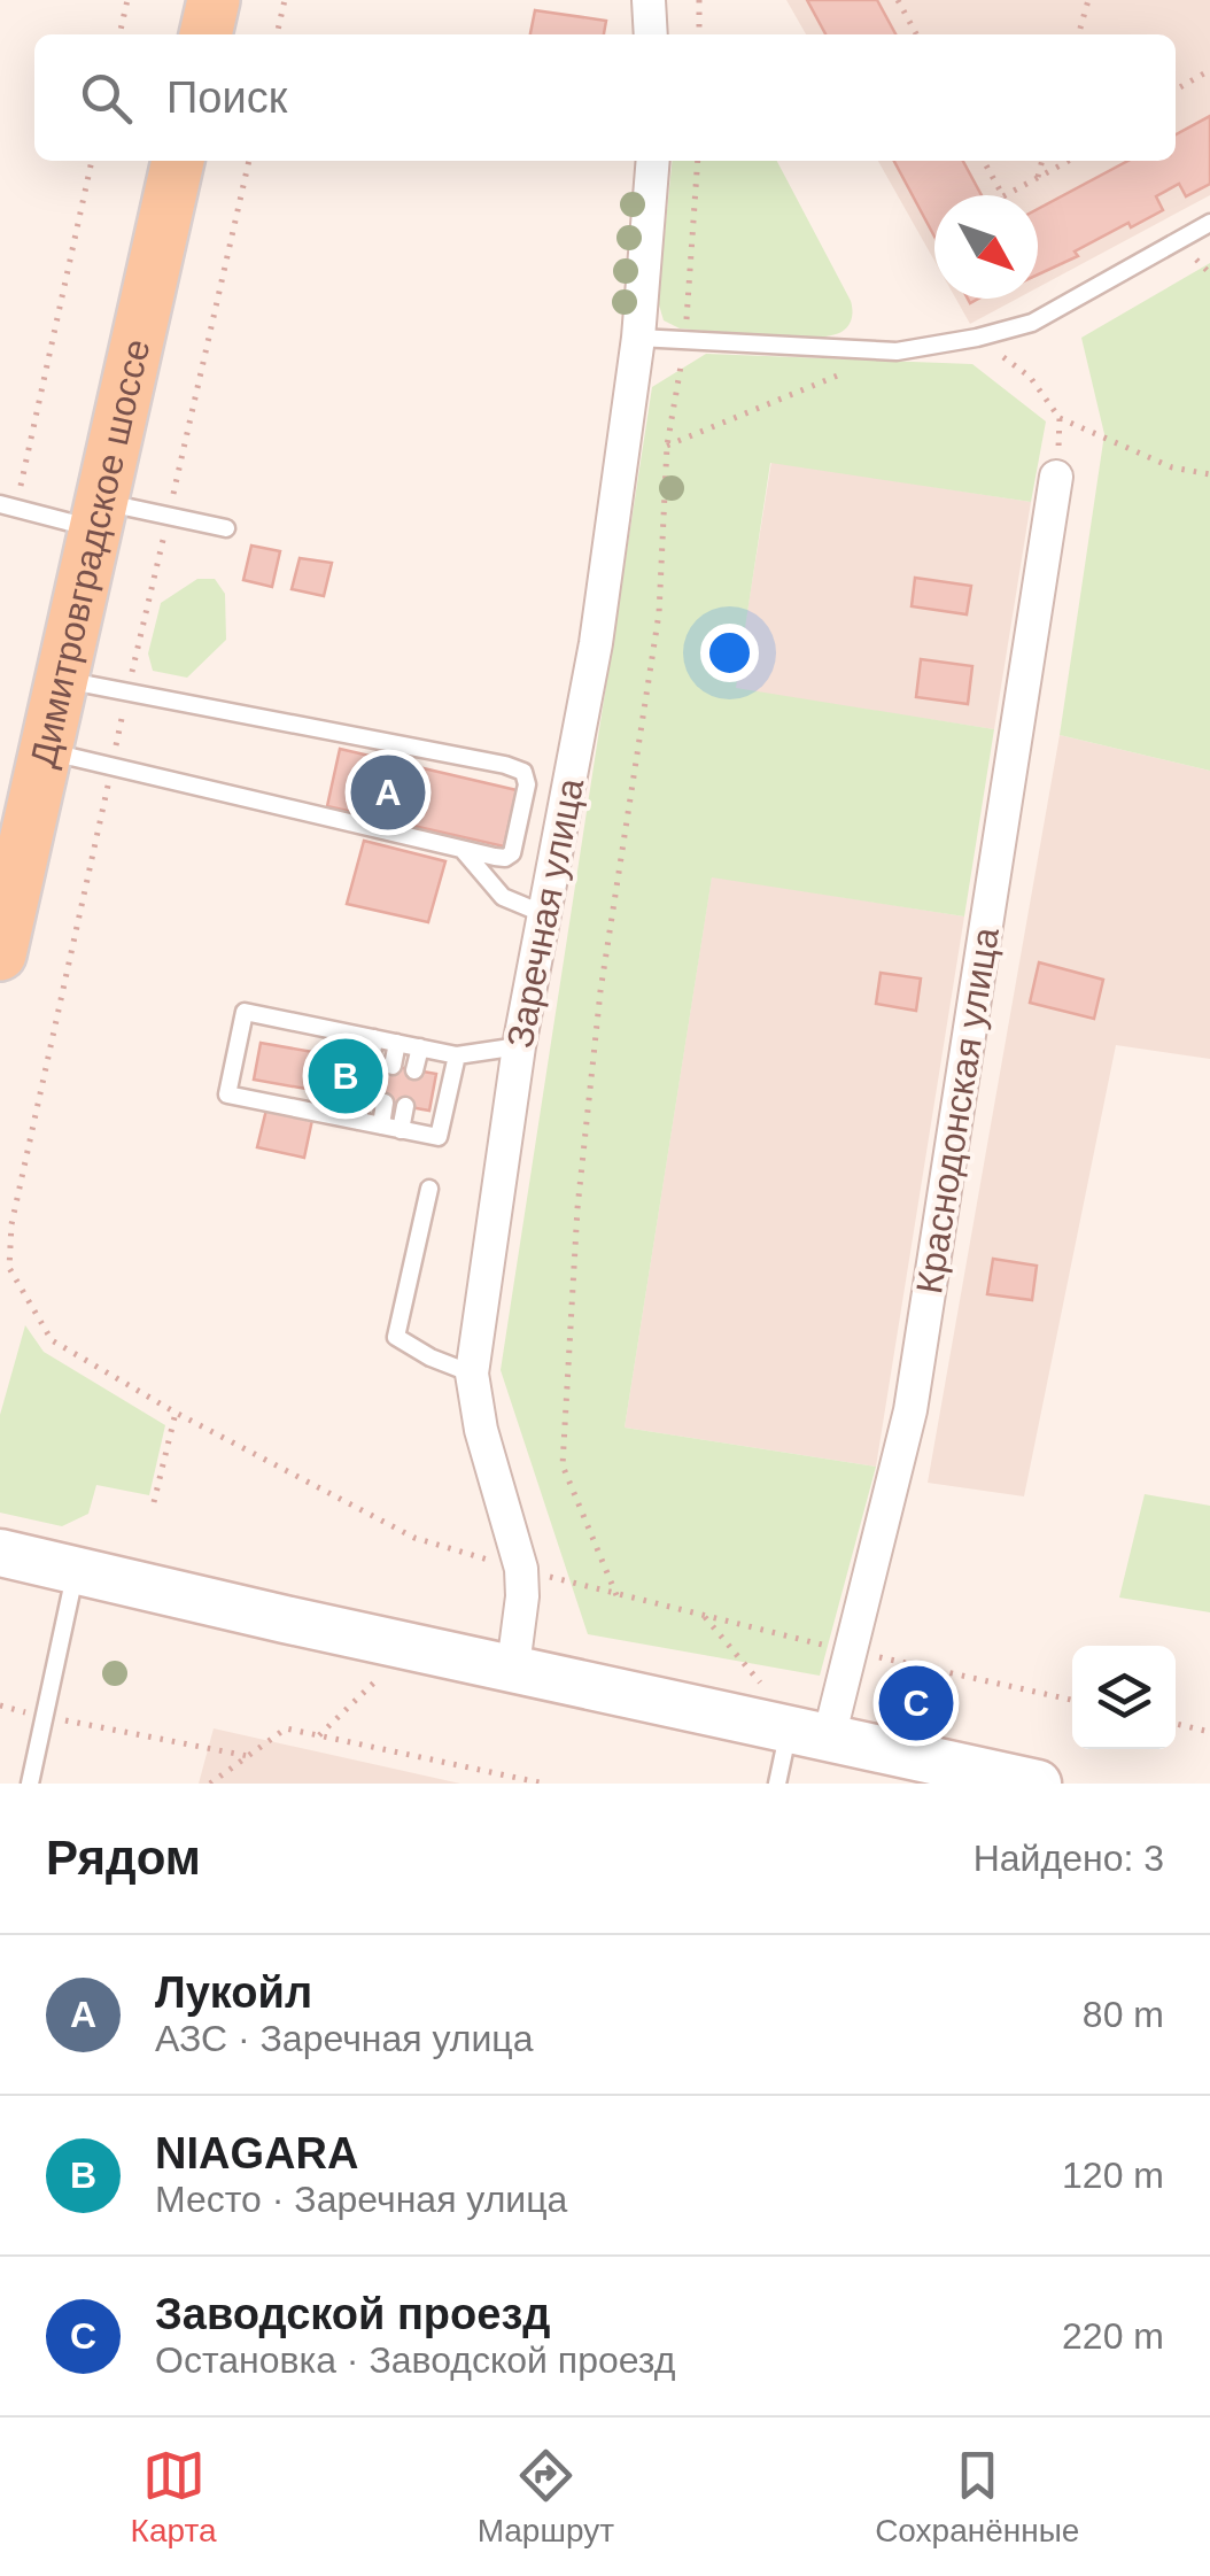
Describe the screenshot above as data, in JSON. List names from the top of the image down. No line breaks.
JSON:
{"streets":{"main road":["Димитровградское шоссе"],"street":["Заречная улица","Краснодонская улица"]},"north":"bottom right","page":{"search":"Поиск","pins":["A","B","C"],"heading":["Рядом","Найдено: 3"],"list":[{"mark":"A","name":"Лукойл","note":"АЗС · Заречная улица","value":"80 m"},{"mark":"B","name":"NIAGARA","note":"Место · Заречная улица","value":"120 m"},{"mark":"C","name":"Заводской проезд","note":"Остановка · Заводской проезд","value":"220 m"}],"nav":["Карта","Маршрут","Сохранённые"]}}
